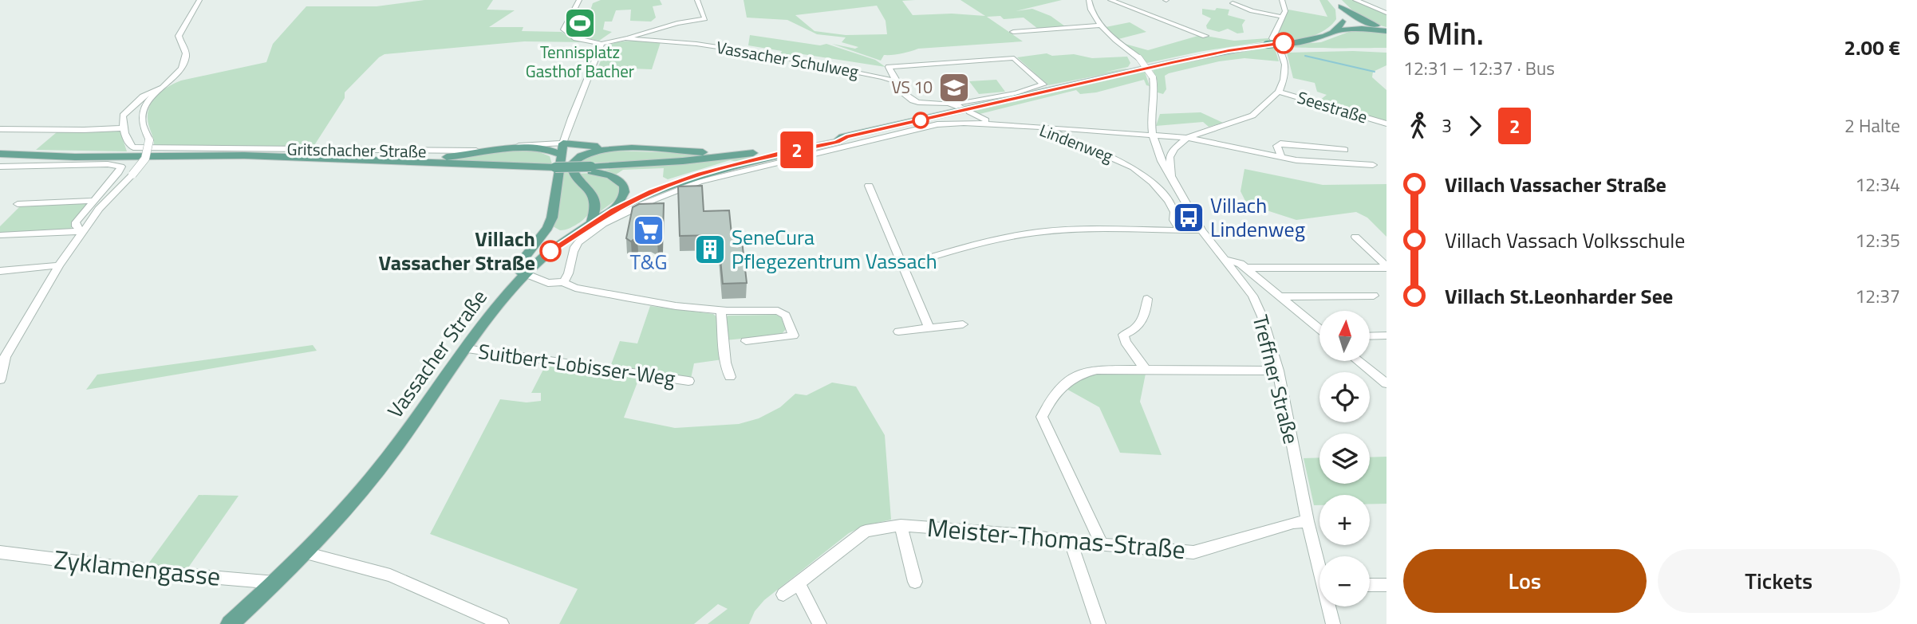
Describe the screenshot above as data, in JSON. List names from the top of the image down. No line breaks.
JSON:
{"streets":{"main road":["Vassacher Straße"],"street":["Vassacher Schulweg","Seestraße","Lindenweg","Gritschacher Straße","Suitbert-Lobisser-Weg","Treffner Straße","Meister-Thomas-Straße","Zyklamengasse"]},"crossings":[["Vassacher Schulweg","Lindenweg"],["Vassacher Straße","Suitbert-Lobisser-Weg"],["Vassacher Straße","Zyklamengasse"],["Treffner Straße","Meister-Thomas-Straße"]],"places":{"sports":["Tennisplatz Gasthof Bacher"],"school or university":["VS 10"],"bus stop":["Villach Lindenweg"],"supermarket":["T&G"],"building":["SeneCura Pflegezentrum Vassach"],"other":["Villach Vassacher Straße"]},"lines":["bus line 2"],"north":"top","page":{"on_map":"2","heading":["6 Min.","12:31 – 12:37 · Bus","2.00 €"],"legs":["3","2","2 Halte"],"list":[{"name":"Villach Vassacher Straße","value":"12:34"},{"name":"Villach Vassach Volksschule","value":"12:35"},{"name":"Villach St.Leonharder See","value":"12:37"}],"map_buttons":["+","−"],"buttons":["Los","Tickets"]}}
